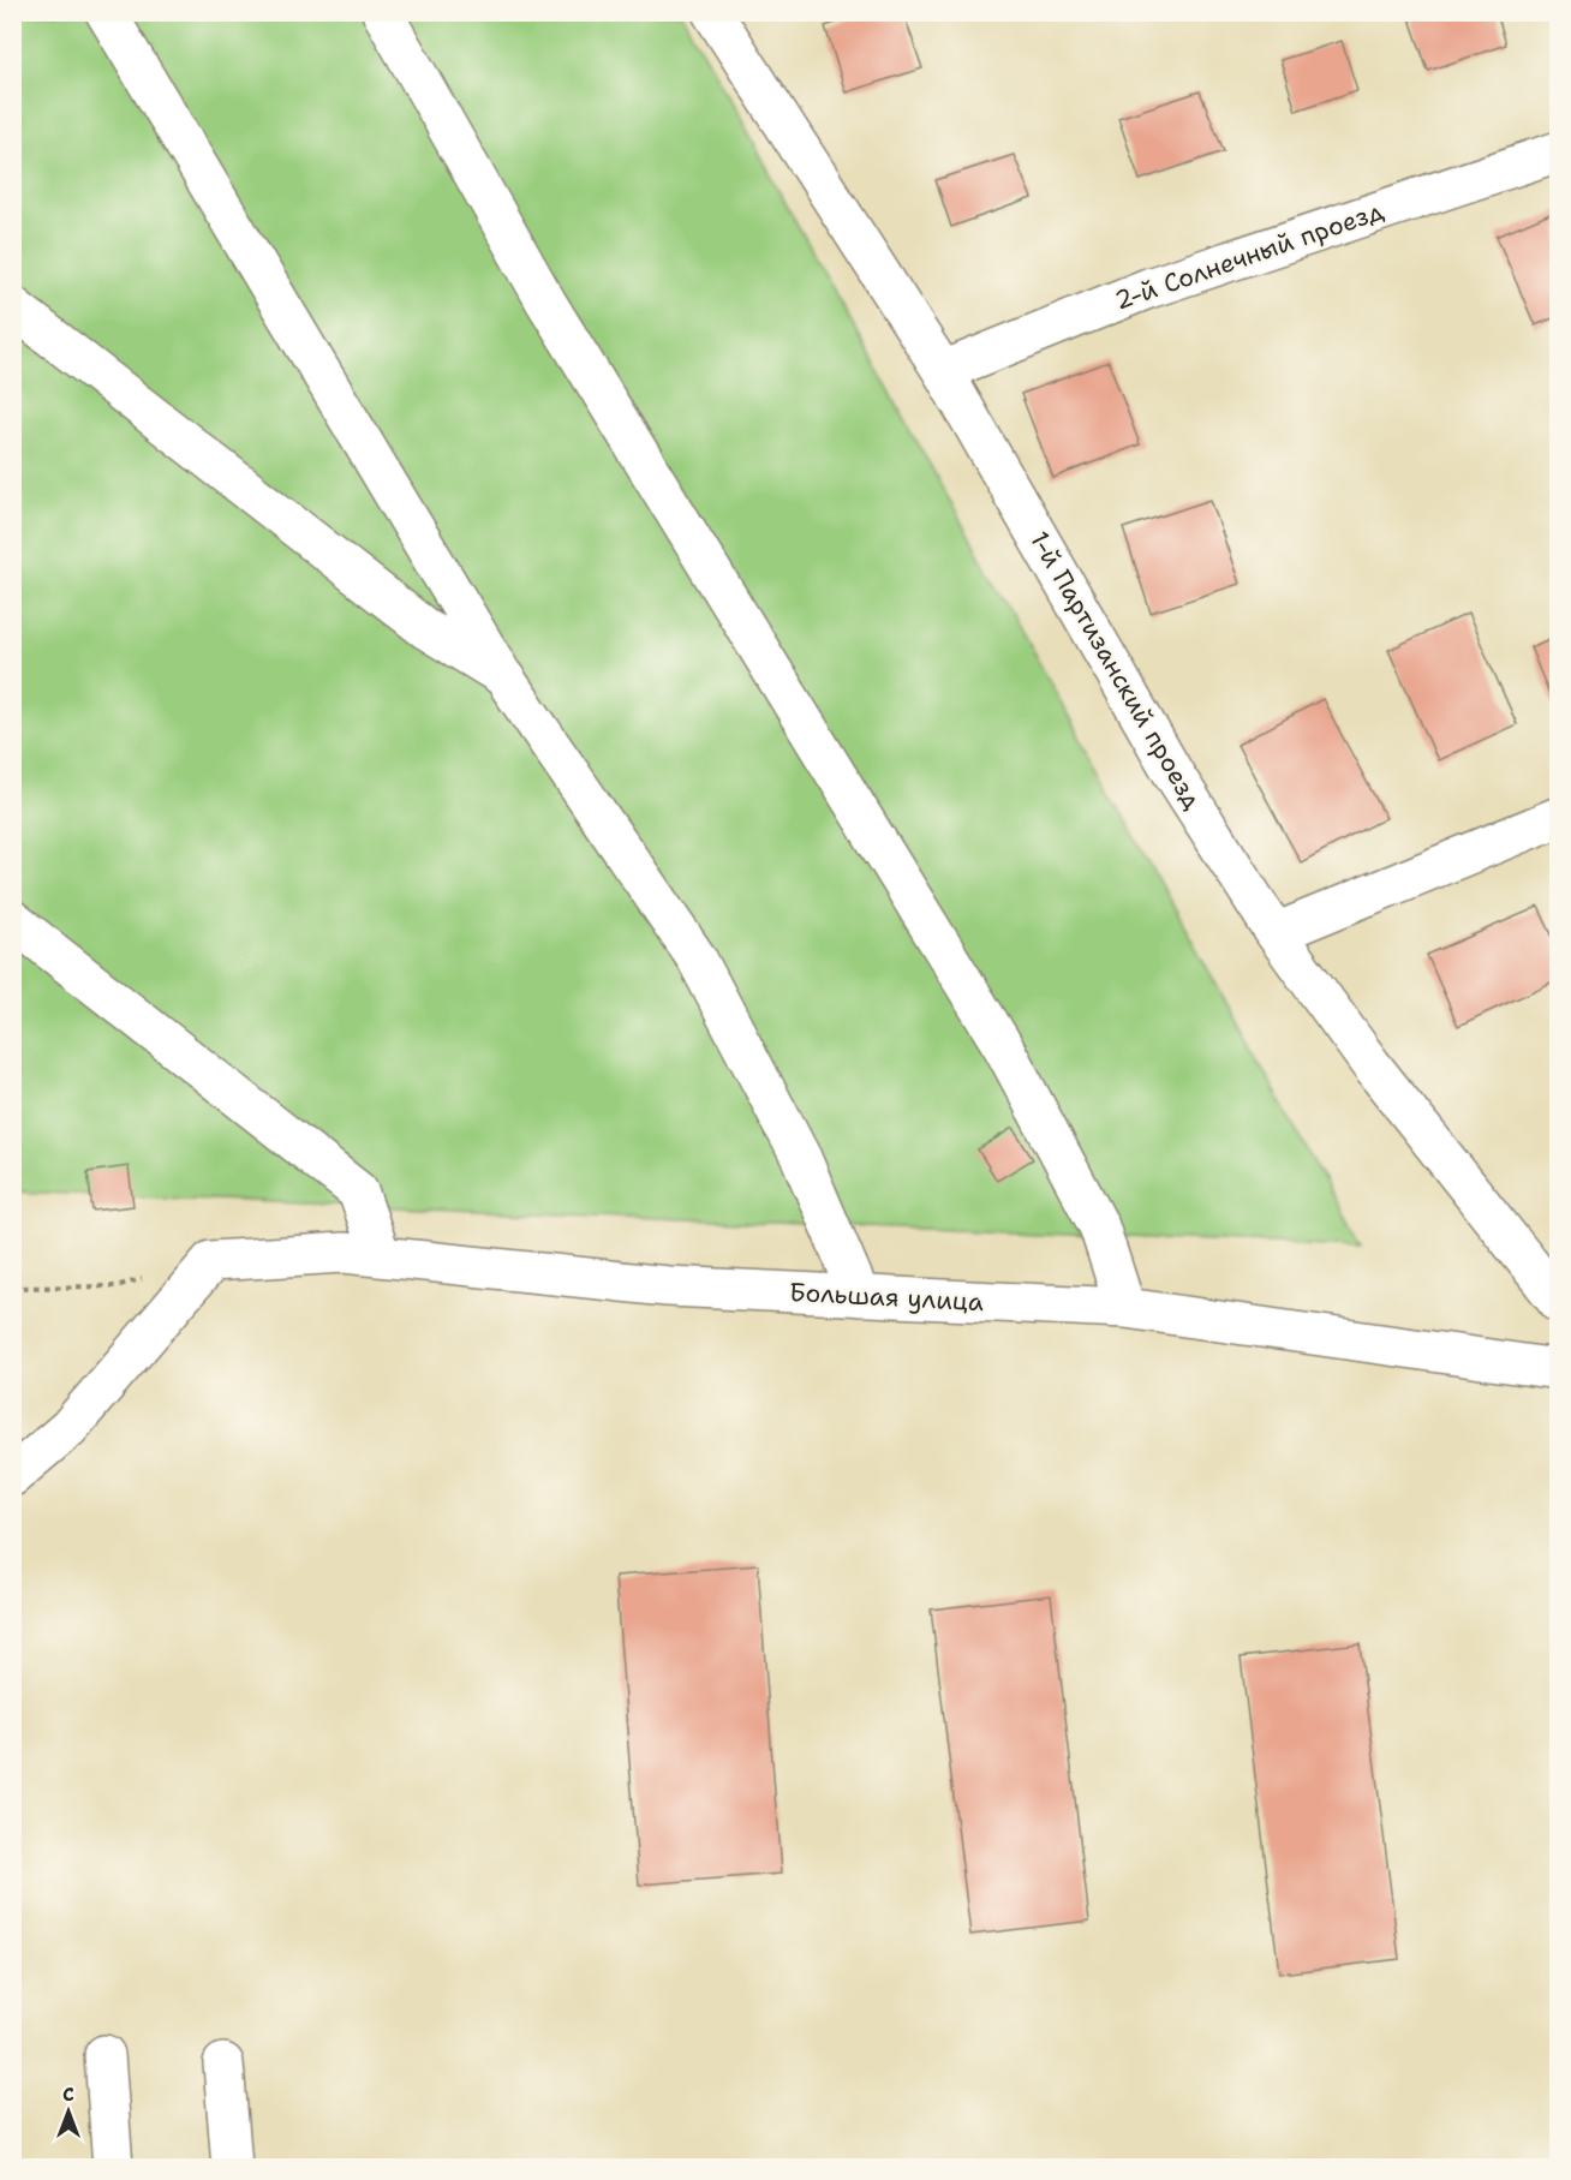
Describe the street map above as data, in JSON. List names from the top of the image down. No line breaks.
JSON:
{"streets":{"street":["2-й Солнечный проезд","1-й Партизанский проезд","Большая улица"]},"crossings":[["2-й Солнечный проезд","1-й Партизанский проезд"]],"north":"top"}
